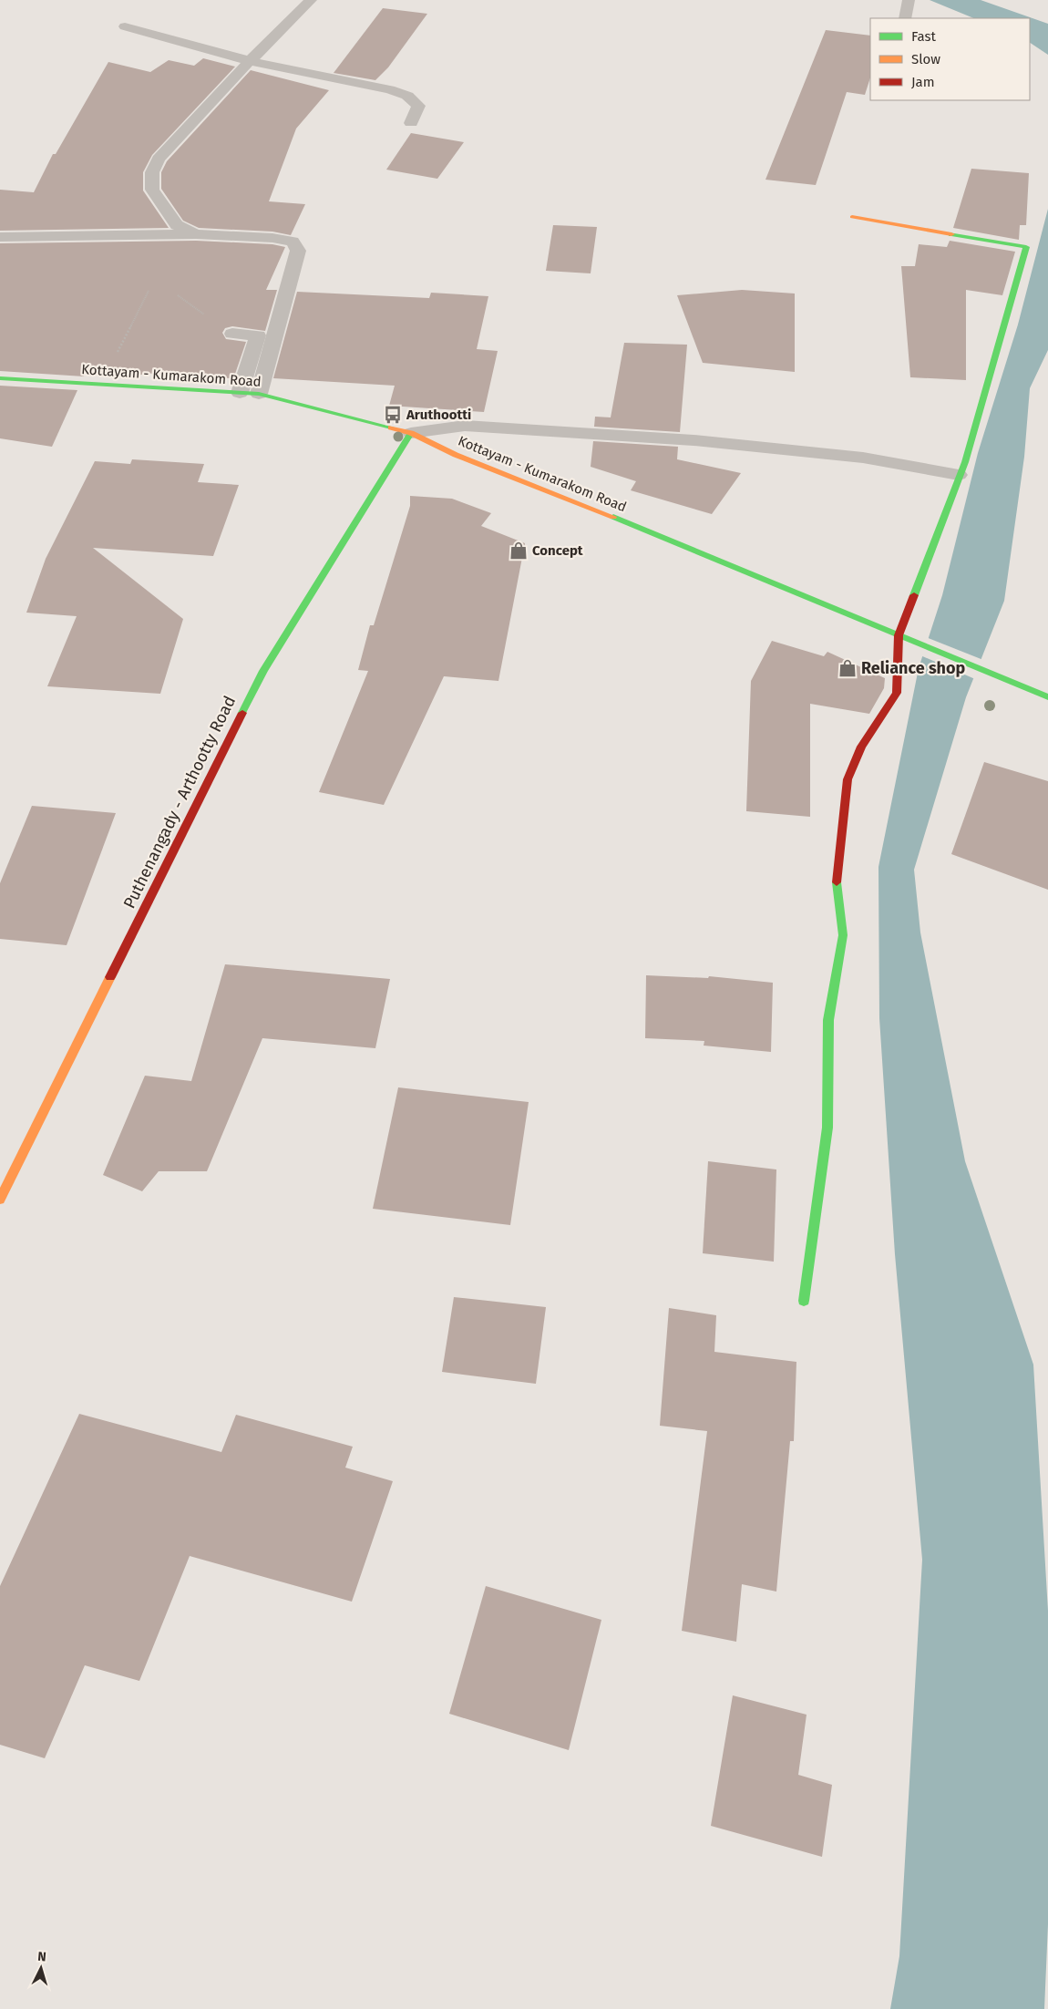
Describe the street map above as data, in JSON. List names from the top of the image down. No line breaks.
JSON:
{"streets":{"main road":["Kottayam - Kumarakom Road","Puthenangady - Arthootty Road"]},"crossings":[["Kottayam - Kumarakom Road","Puthenangady - Arthootty Road"]],"places":{"bus stop":["Aruthootti"],"shop":["Concept","Reliance shop"]},"legend":["Fast","Slow","Jam"],"north":"top"}
